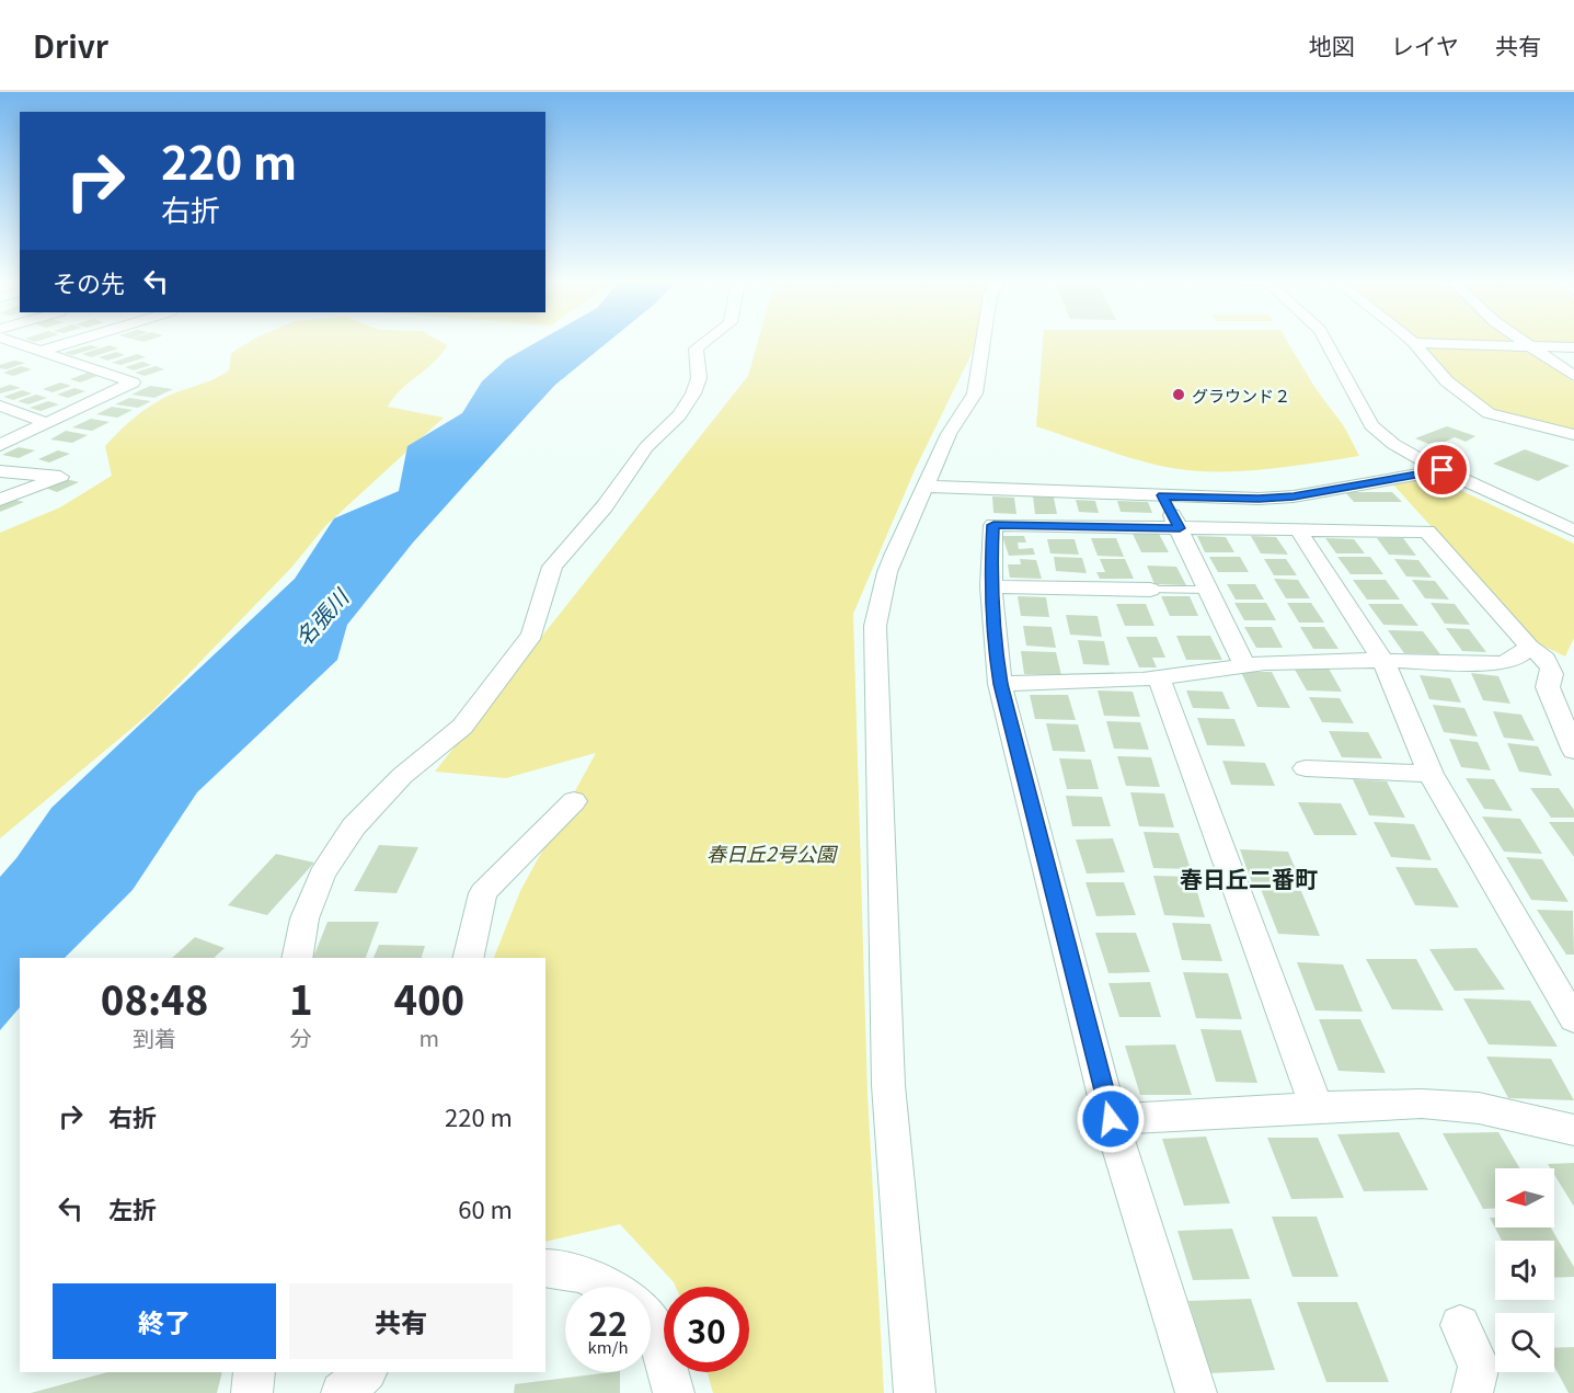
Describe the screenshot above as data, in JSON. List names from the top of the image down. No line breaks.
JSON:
{"districts":["春日丘二番町"],"water":["名張川"],"parks":["春日丘2号公園"],"places":["グラウンド２"],"north":"left","page":{"header":"Drivr","nav":["地図","レイヤ","共有"],"turn":["220 m","右折"],"then":"その先","eta":["08:48","到着","1","分","400","m"],"list":[{"name":"右折","value":"220 m"},{"name":"左折","value":"60 m"}],"buttons":["終了","共有"],"speed":"22 km/h","limit":"30"}}
